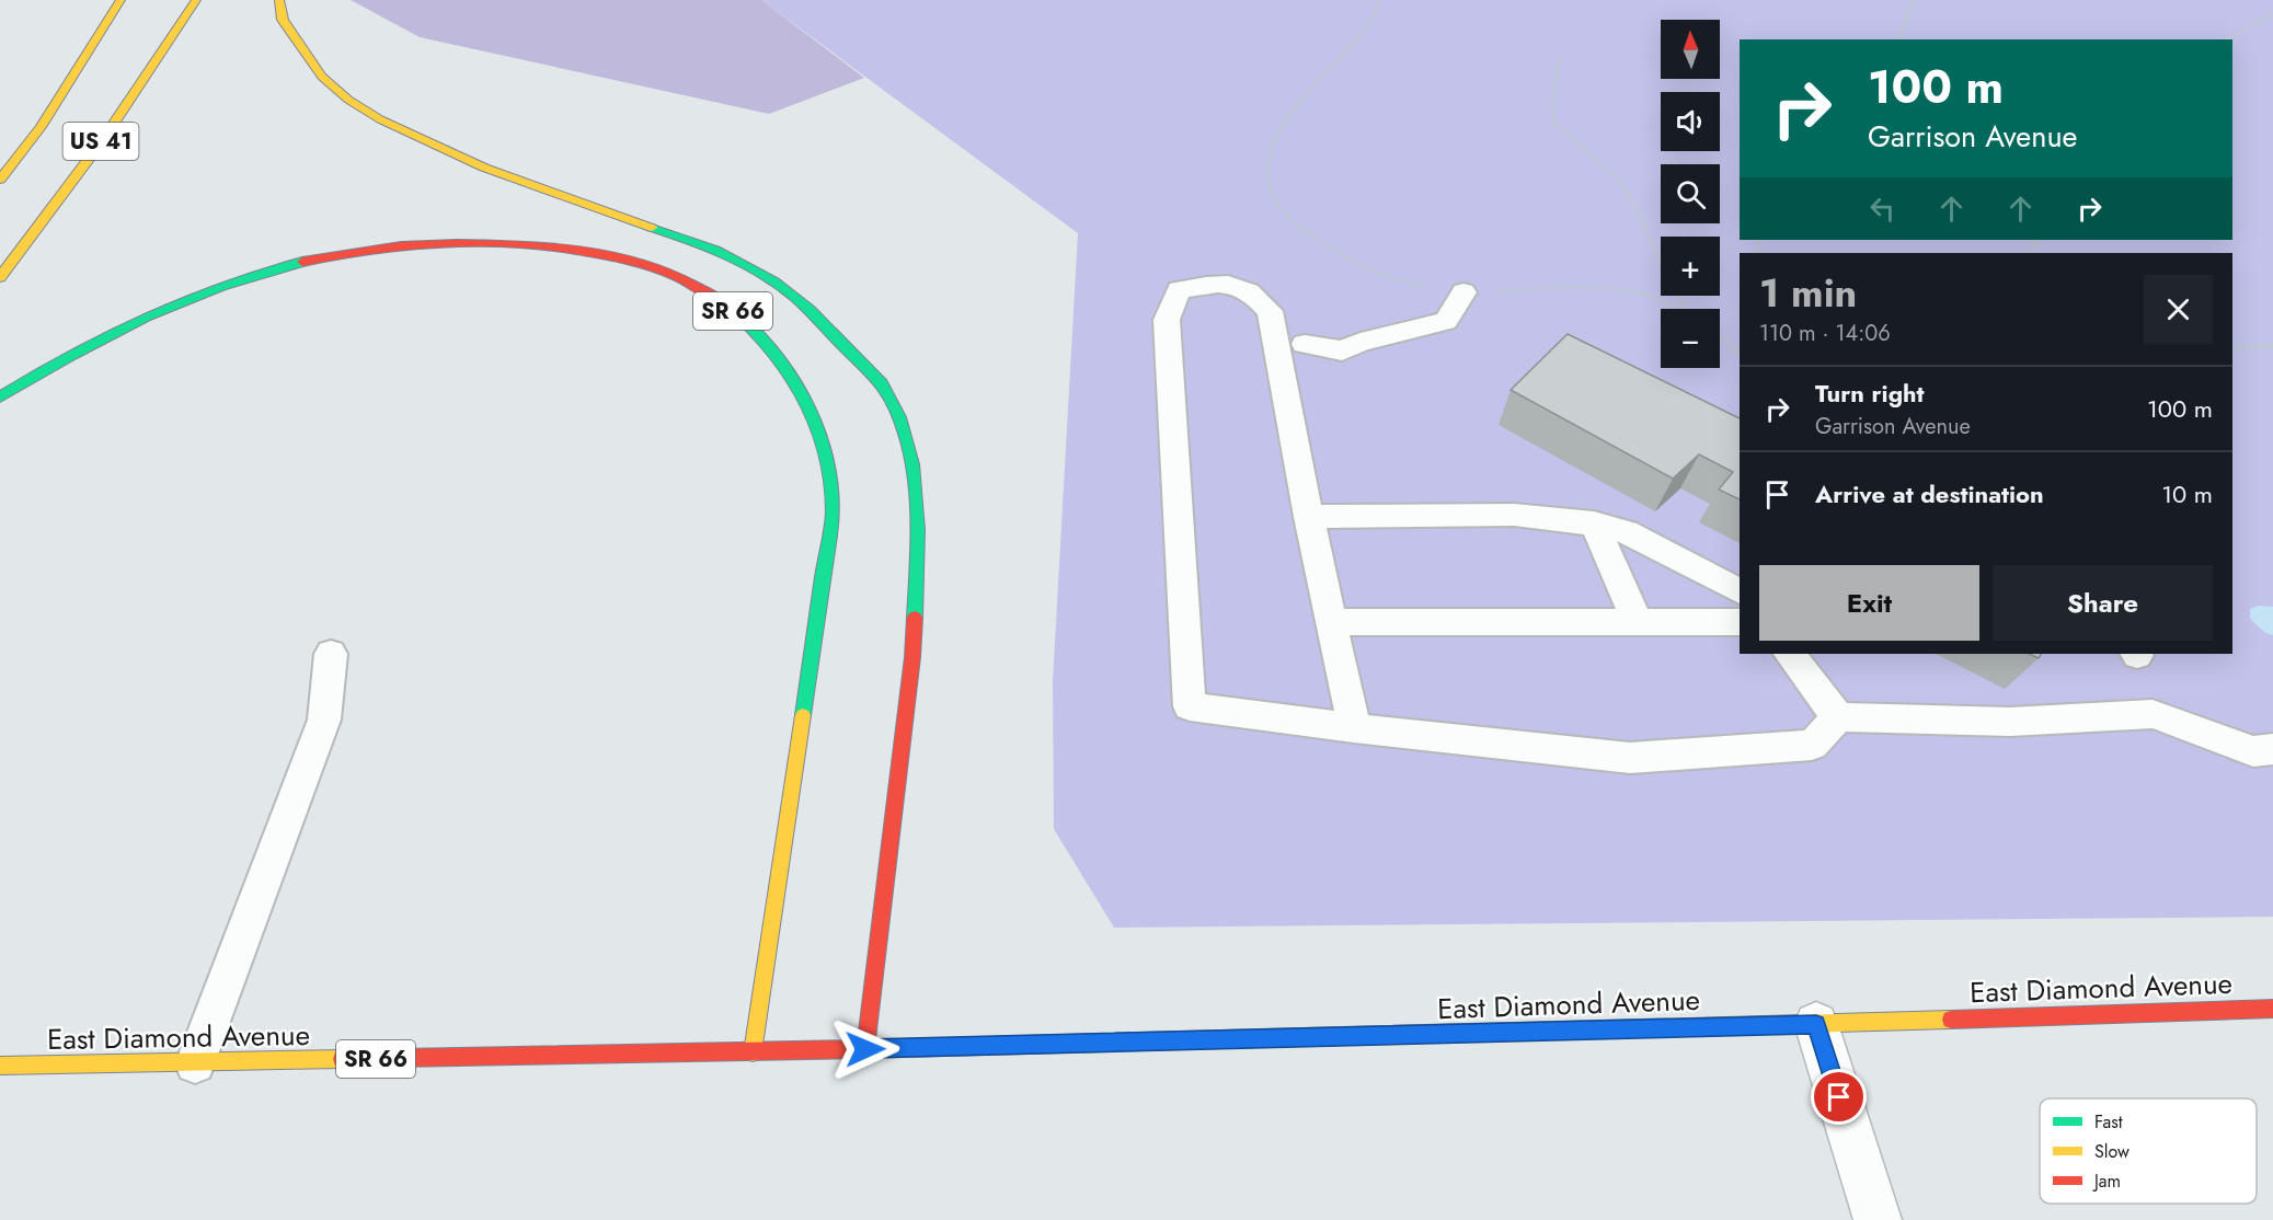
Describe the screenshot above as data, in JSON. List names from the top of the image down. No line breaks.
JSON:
{"streets":{"main road":["US 41","SR 66","East Diamond Avenue"]},"crossings":[["SR 66","East Diamond Avenue"]],"legend":["Fast","Slow","Jam"],"north":"top","page":{"map_buttons":["+","−"],"turn":["100 m","Garrison Avenue"],"heading":["1 min","110 m · 14:06"],"list":[{"name":"Turn right","note":"Garrison Avenue","value":"100 m"},{"name":"Arrive at destination","value":"10 m"}],"buttons":["Exit","Share"]}}
